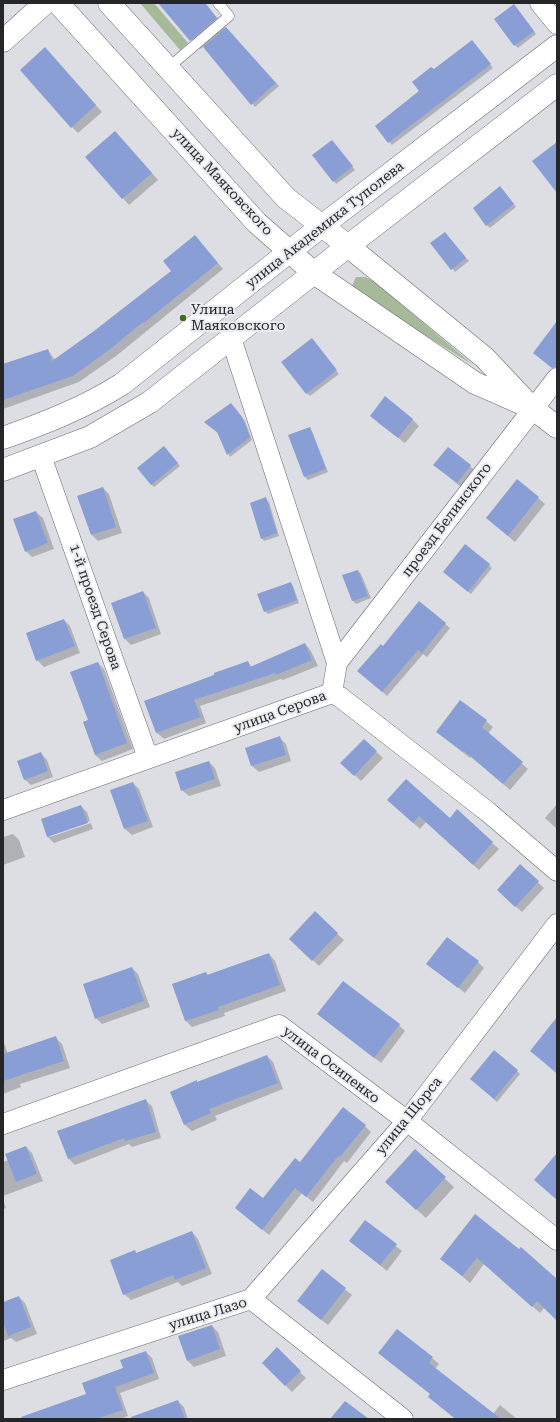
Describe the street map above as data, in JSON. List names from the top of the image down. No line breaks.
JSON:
{"streets":{"main road":["улица Маяковского","улица Академика Туполева"],"street":["проезд Белинского","1-й проезд Серова","улица Серова","улица Осипенко","улица Щорса","улица Лазо"]},"crossings":[["улица Маяковского","улица Академика Туполева"],["улица Маяковского","проезд Белинского"],["проезд Белинского","улица Серова"],["1-й проезд Серова","улица Серова"],["улица Осипенко","улица Щорса"],["улица Щорса","улица Лазо"]],"places":["Улица Маяковского"]}
